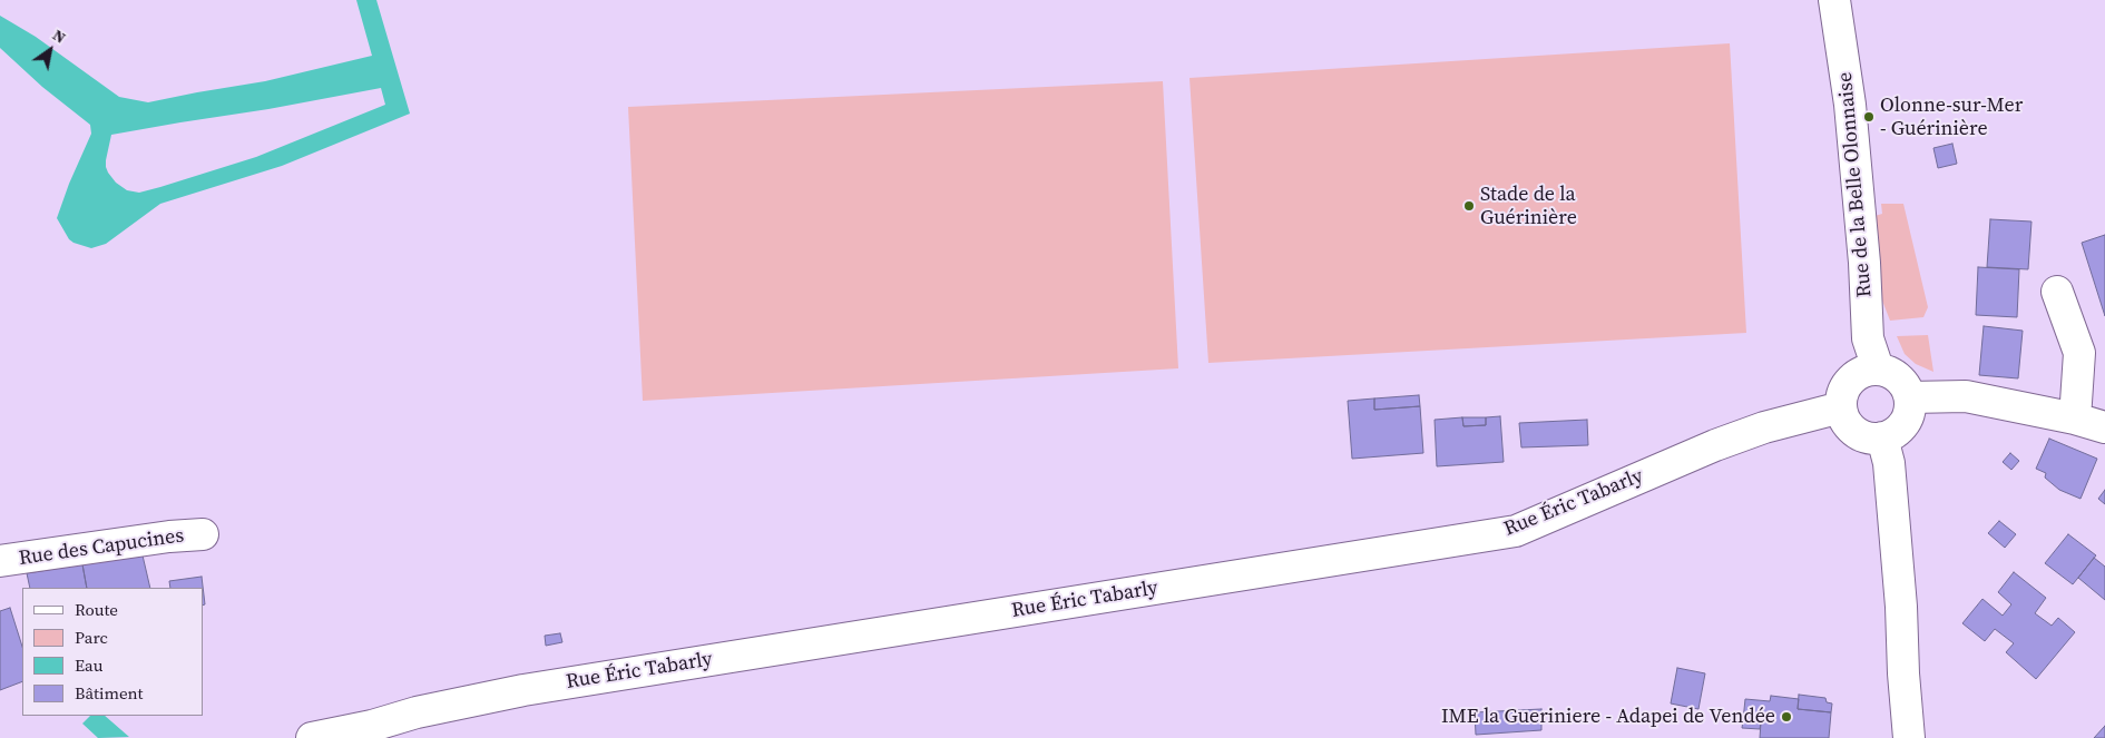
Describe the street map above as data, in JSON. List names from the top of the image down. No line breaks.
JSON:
{"streets":{"street":["Rue de la Belle Olonnaise","Rue Éric Tabarly","Rue des Capucines"]},"crossings":[["Rue de la Belle Olonnaise","Rue Éric Tabarly"]],"places":["Olonne-sur-Mer - Guérinière","Stade de la Guérinière","IME la Gueriniere - Adapei de Vendée"],"legend":["Route","Parc","Eau","Bâtiment"],"north":"top right"}
